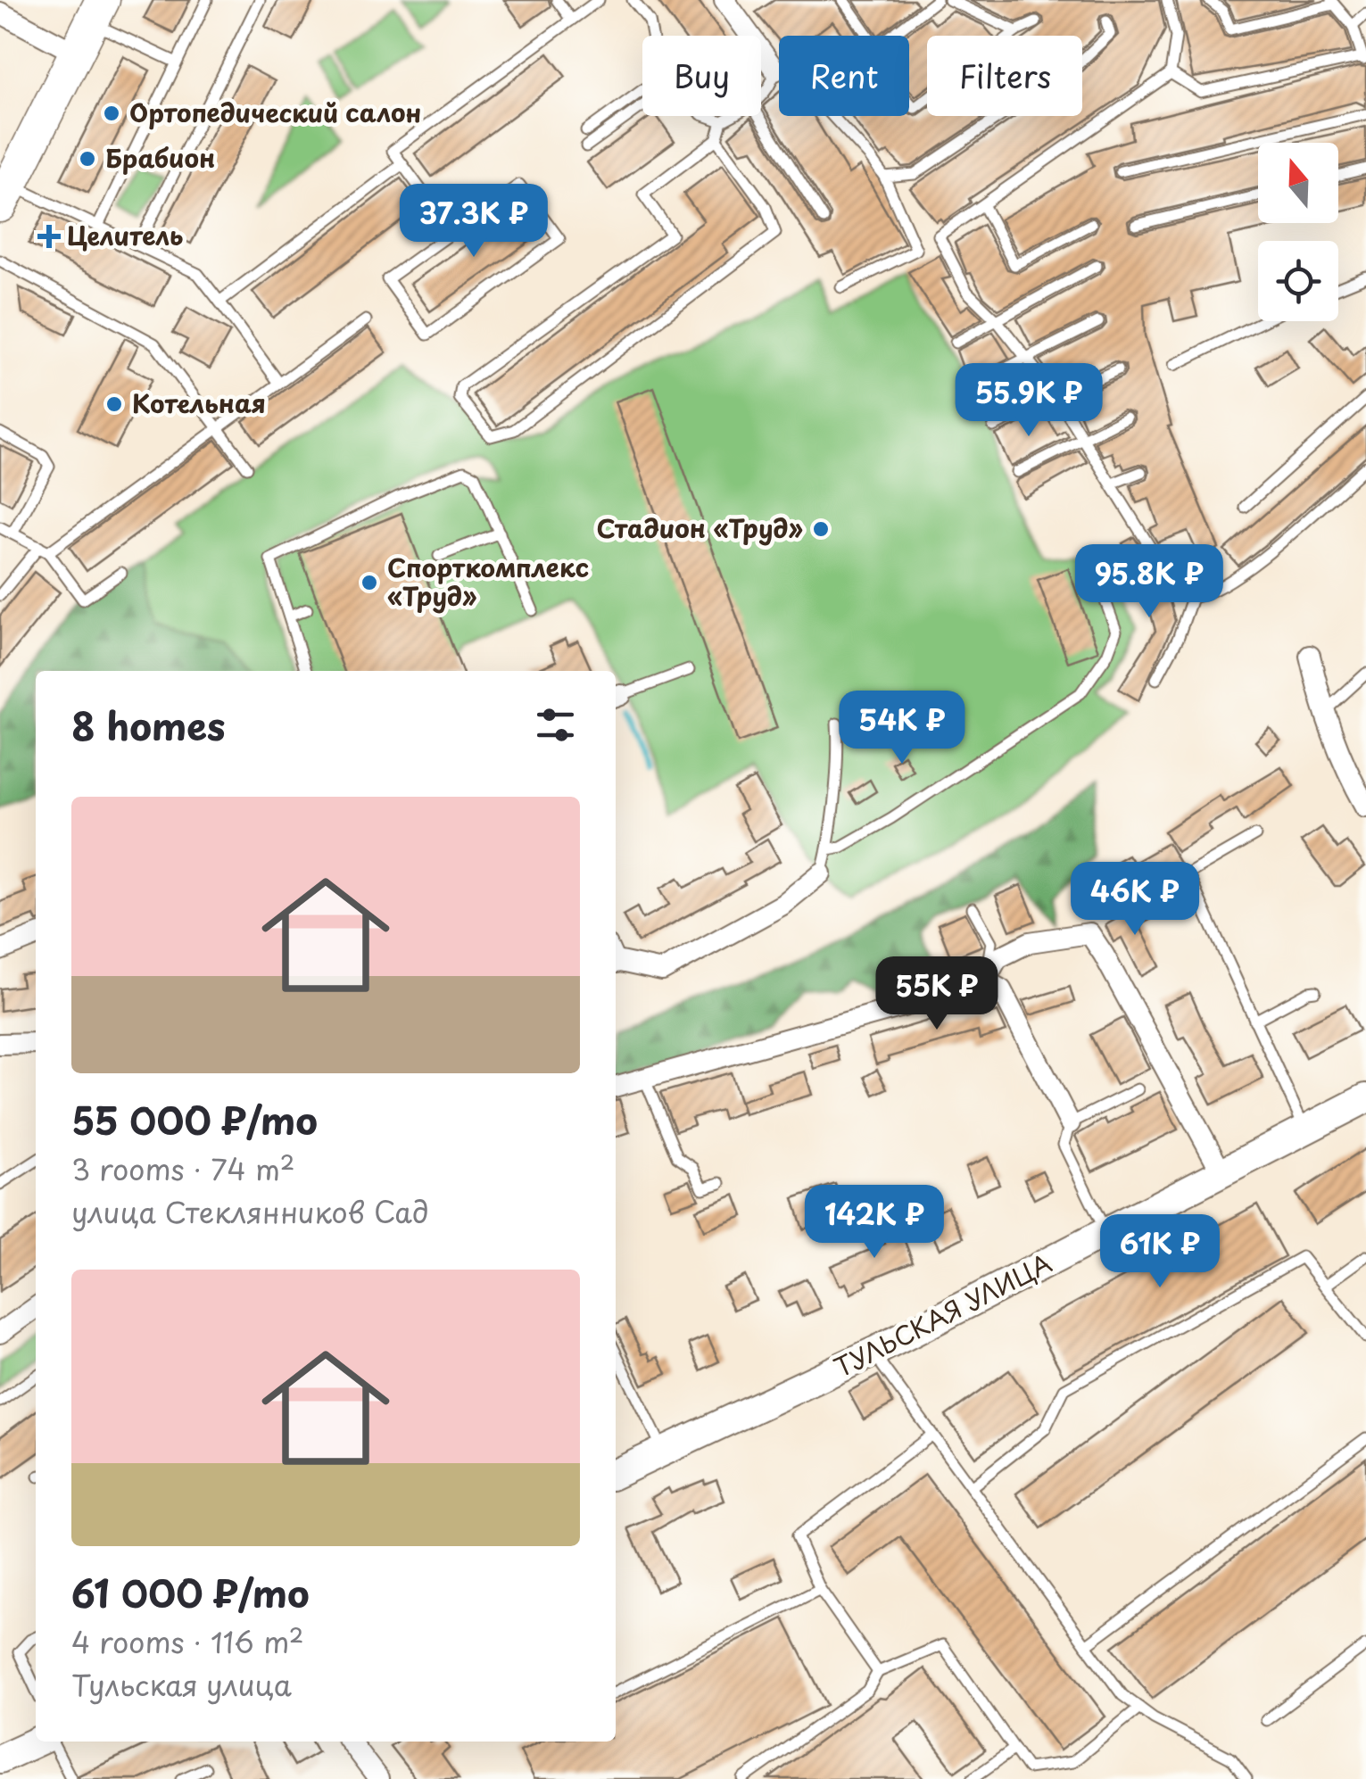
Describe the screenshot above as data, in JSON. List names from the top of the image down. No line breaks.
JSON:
{"streets":{"main road":["ТУЛЬСКАЯ УЛИЦА"]},"places":{"other":["Ортопедический салон","Брабион","Котельная","Стадион «Труд»","Спорткомплекс «Труд»"],"health":["Целитель"]},"north":"top","page":{"chip":["Buy","Rent","Filters"],"price":["37.3K ₽","55.9K ₽","95.8K ₽","54K ₽","46K ₽","55K ₽","142K ₽","61K ₽"],"heading":"8 homes","list":[{"name":"55 000 ₽/mo","note":"3 rooms · 74 m² · улица Стеклянников Сад"},{"name":"61 000 ₽/mo","note":"4 rooms · 116 m² · Тульская улица"}]}}
